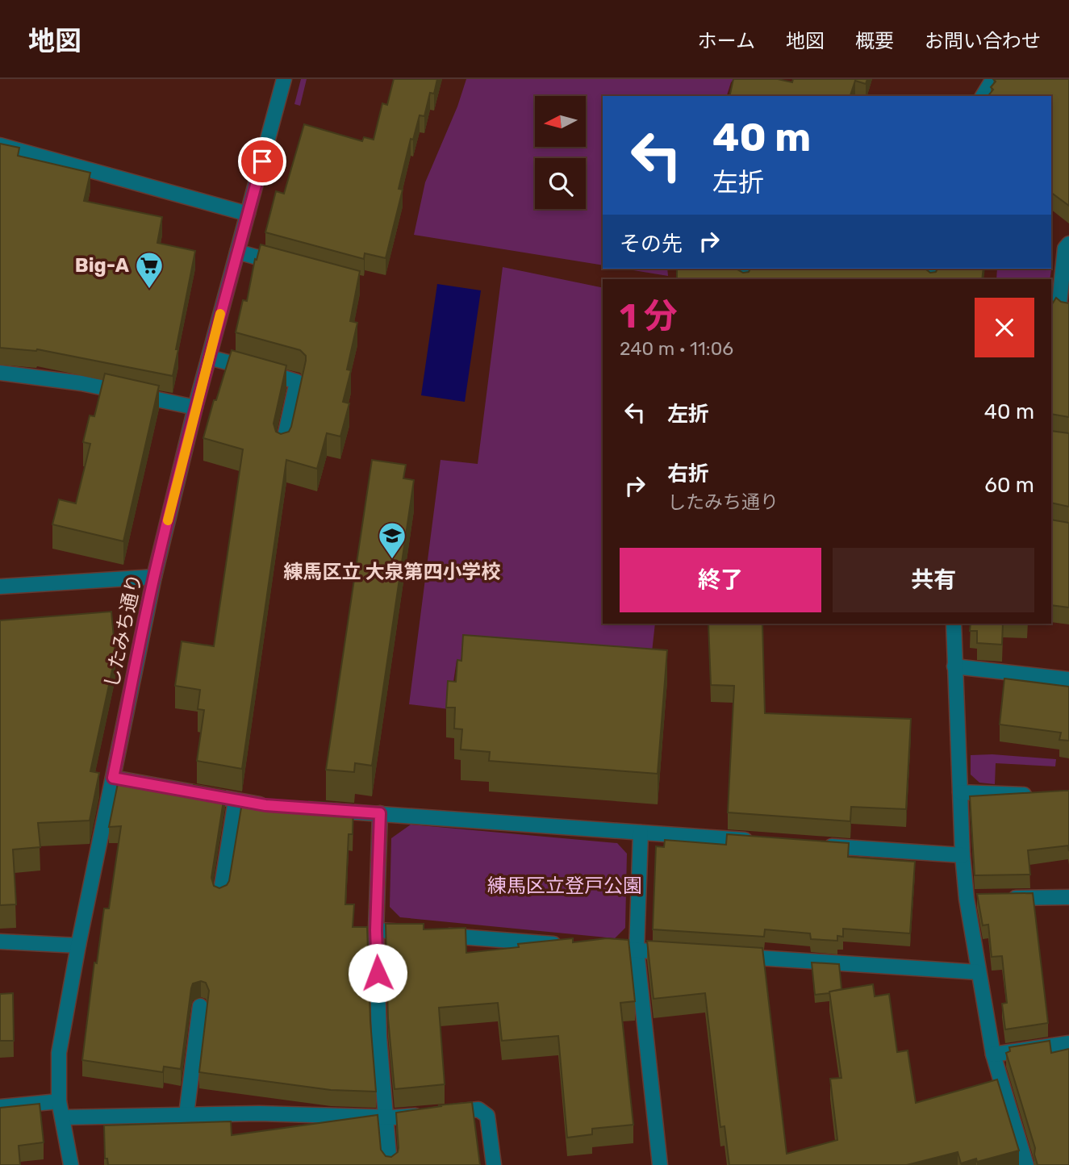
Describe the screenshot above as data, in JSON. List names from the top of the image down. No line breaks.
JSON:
{"streets":{"street":["したみち通り"]},"parks":["練馬区立登戸公園"],"places":{"supermarket":["Big-A"],"school or university":["練馬区立 大泉第四小学校"]},"north":"left","page":{"header":"地図","nav":["ホーム","地図","概要","お問い合わせ"],"turn":["40 m","左折"],"then":"その先","heading":["1 分","240 m · 11:06"],"list":[{"name":"左折","value":"40 m"},{"name":"右折","note":"したみち通り","value":"60 m"}],"buttons":["終了","共有"]}}
